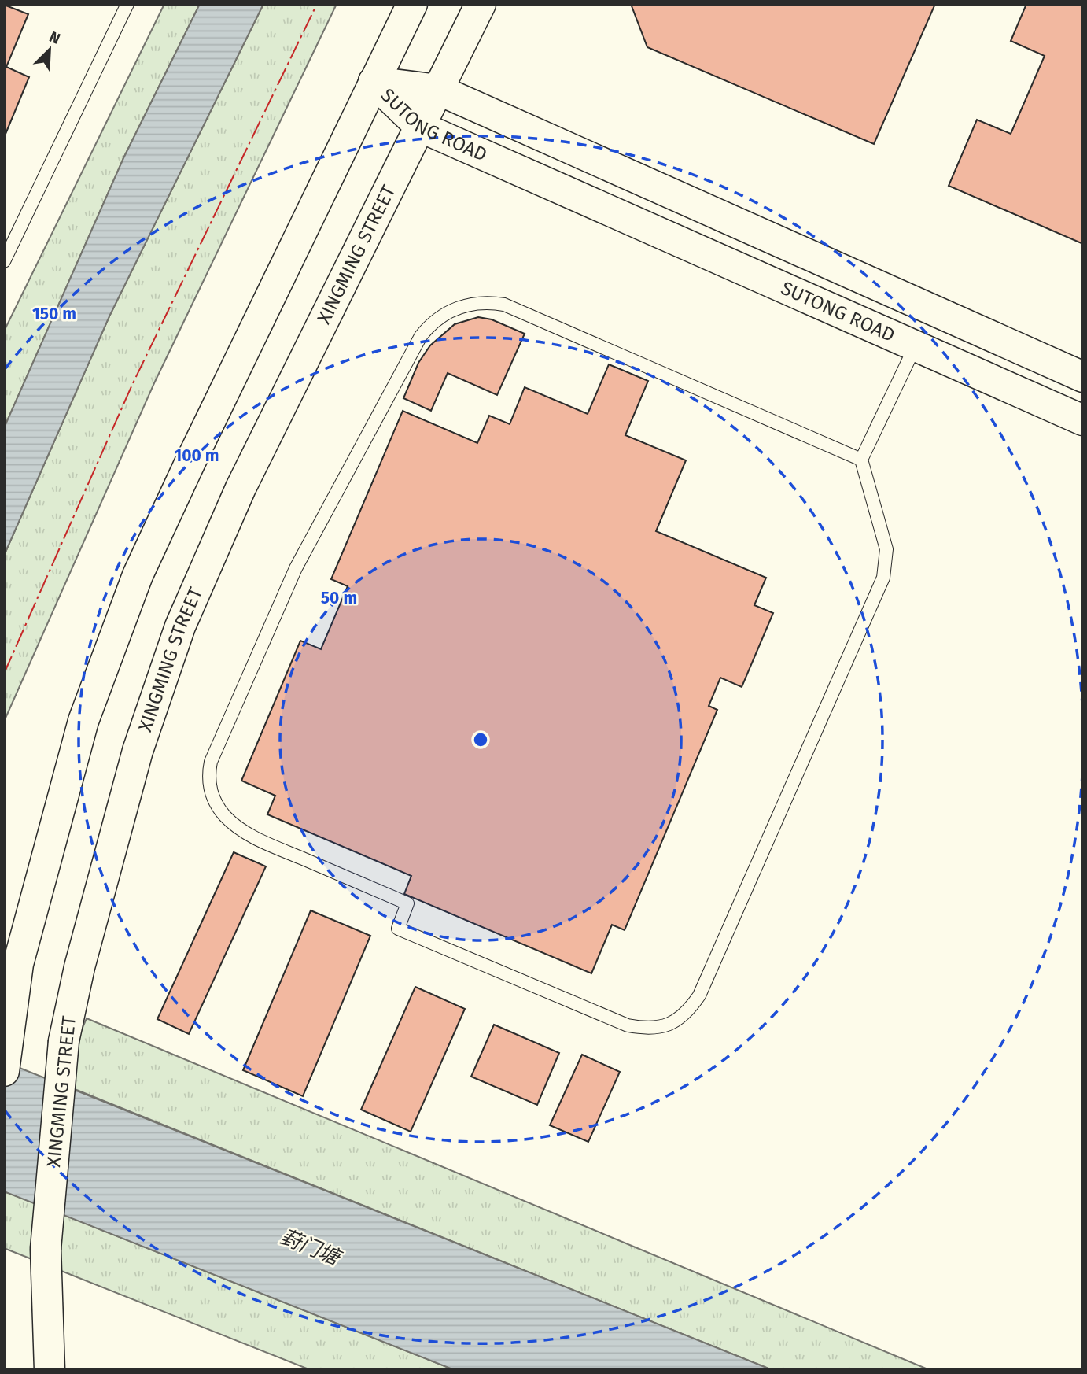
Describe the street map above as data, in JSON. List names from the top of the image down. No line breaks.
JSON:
{"streets":{"main road":["SUTONG ROAD","XINGMING STREET"]},"crossings":[["SUTONG ROAD","XINGMING STREET"]],"water":["葑门塘"],"north":"top right","rings":["150 m","100 m","50 m"]}
